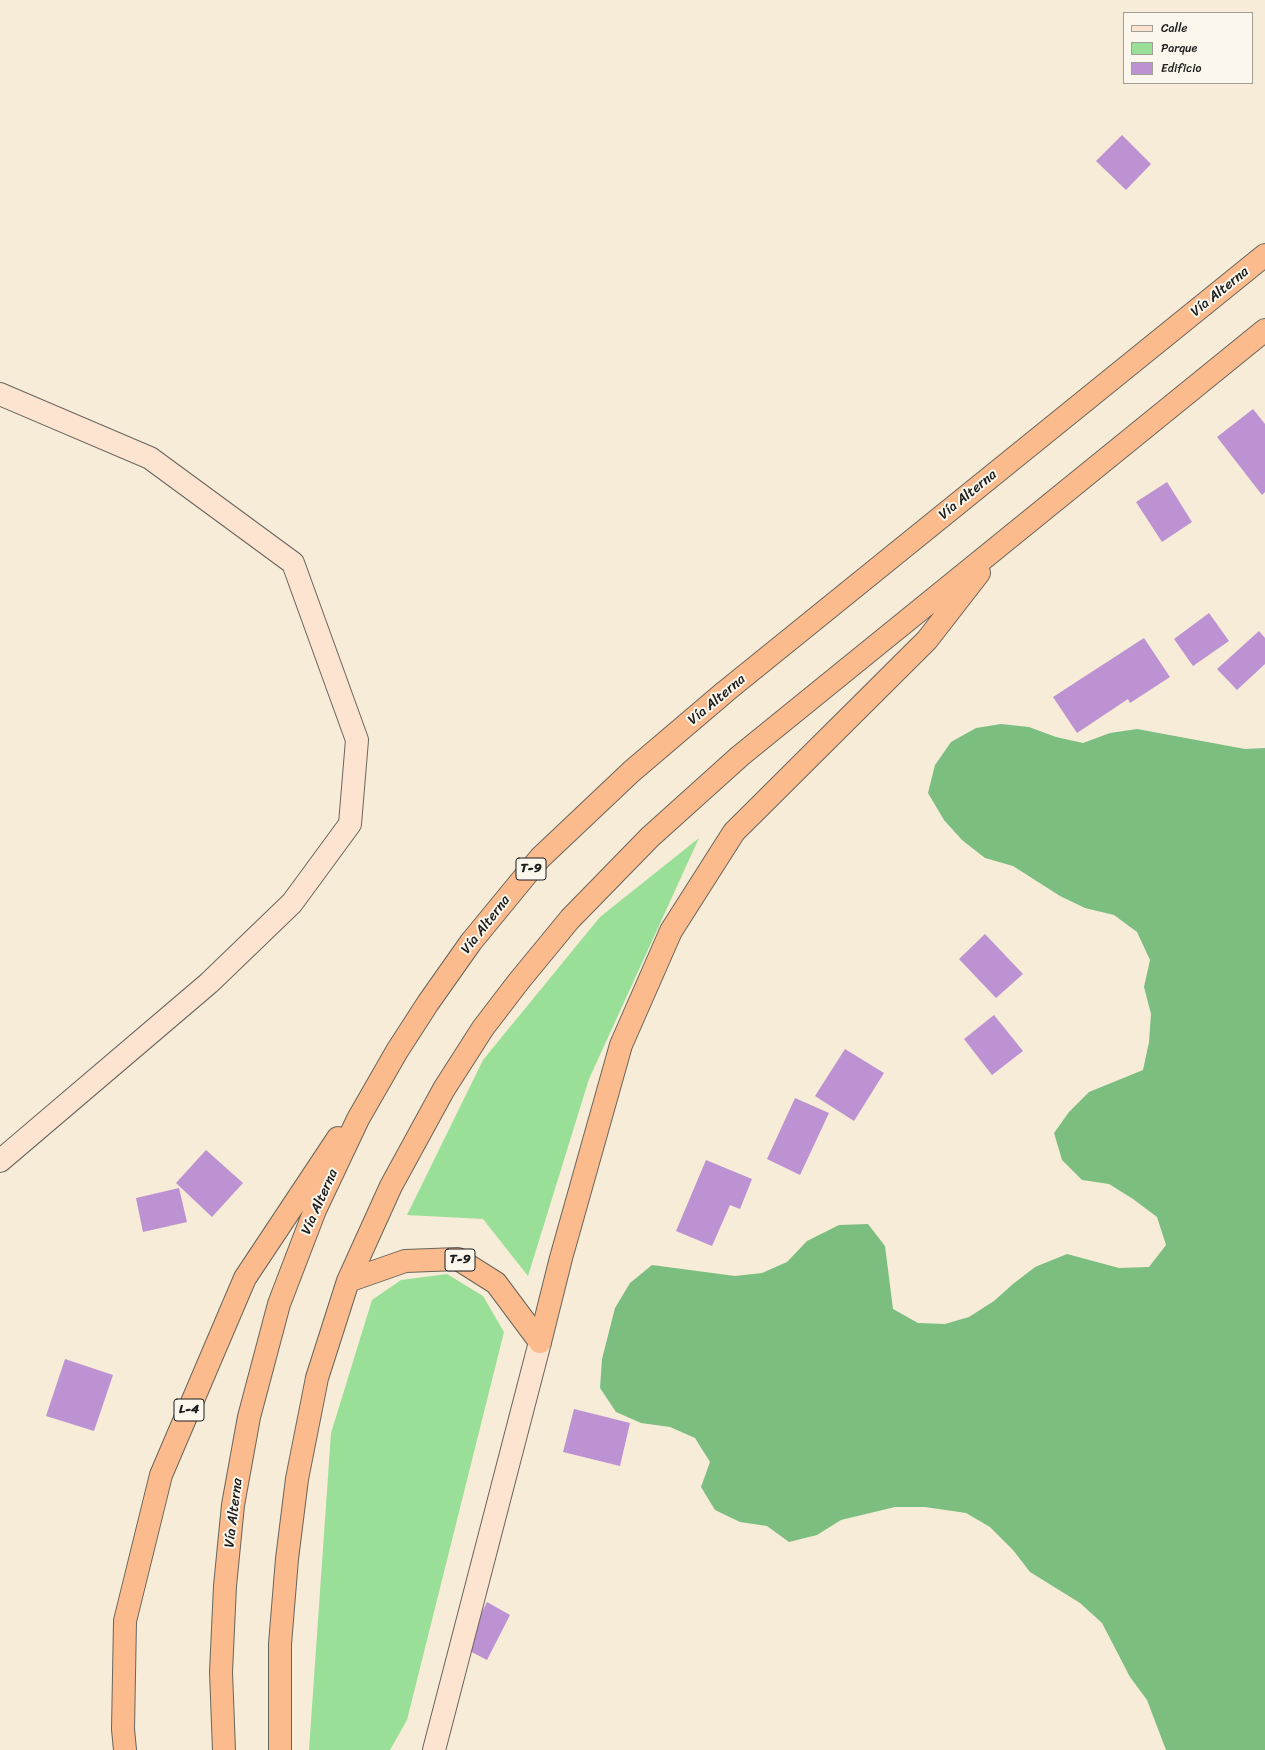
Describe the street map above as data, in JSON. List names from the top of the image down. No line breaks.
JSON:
{"streets":{"highway":["Vía Alterna","T-9","L-4"]},"crossings":[["Vía Alterna","L-4"]],"legend":["Calle","Parque","Edificio"]}
